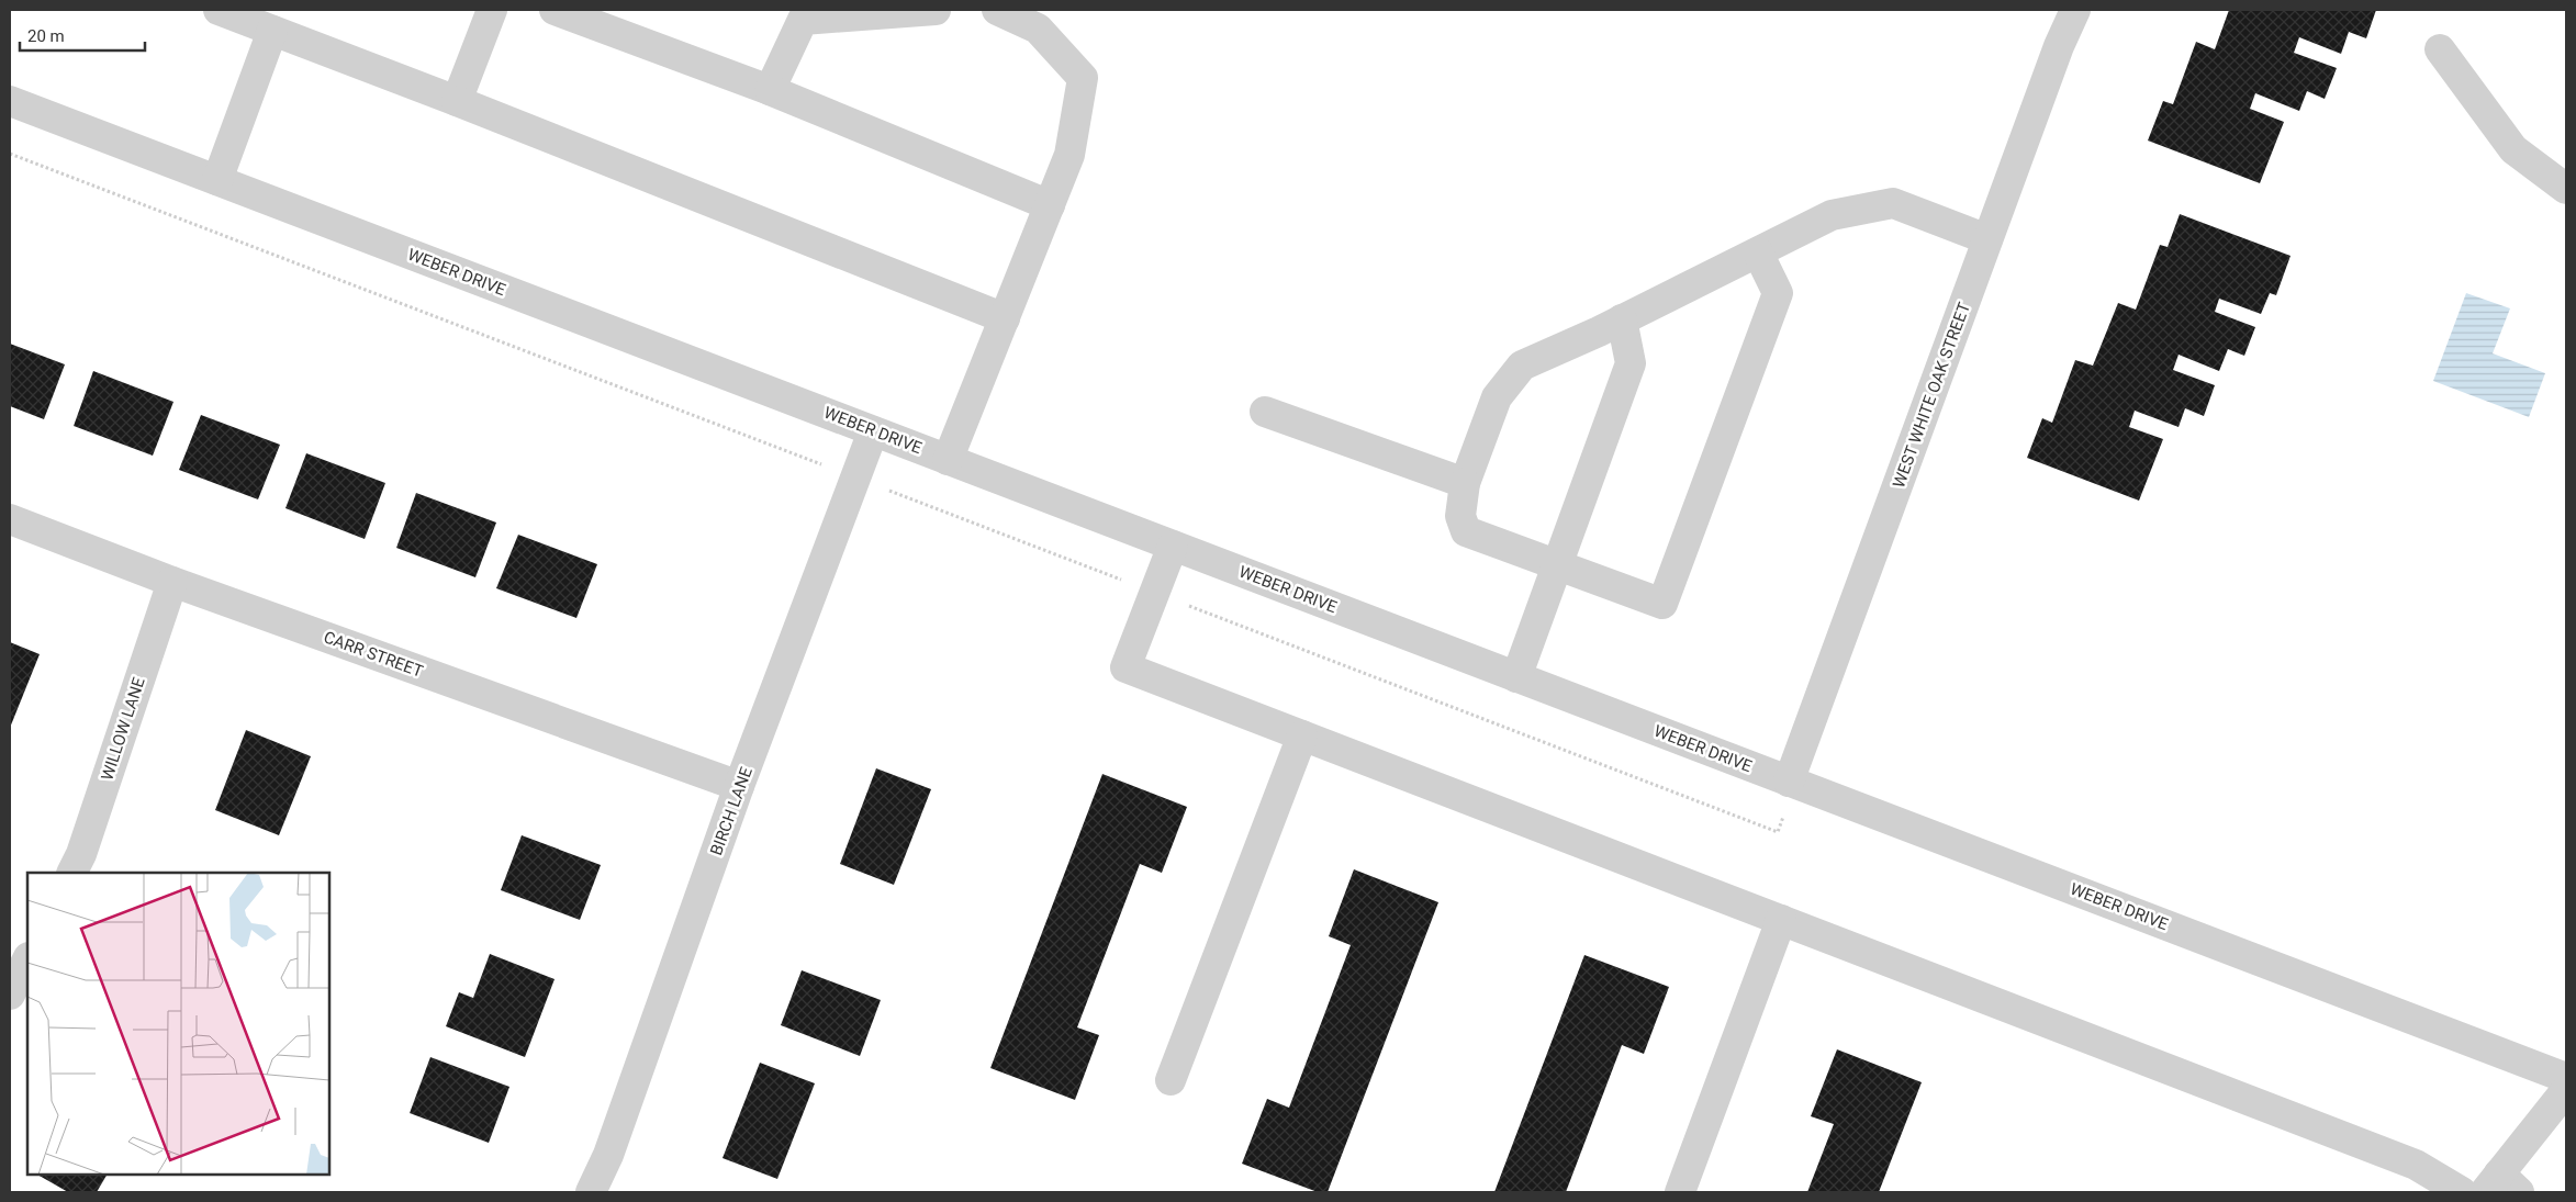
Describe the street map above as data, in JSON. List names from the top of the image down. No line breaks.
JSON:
{"streets":{"street":["WEBER DRIVE","WEST WHITE OAK STREET","CARR STREET","WILLOW LANE","BIRCH LANE"]},"crossings":[["WEBER DRIVE","WEST WHITE OAK STREET"],["WEBER DRIVE","BIRCH LANE"],["CARR STREET","WILLOW LANE"],["CARR STREET","BIRCH LANE"]],"scale_bar":"20 m"}
